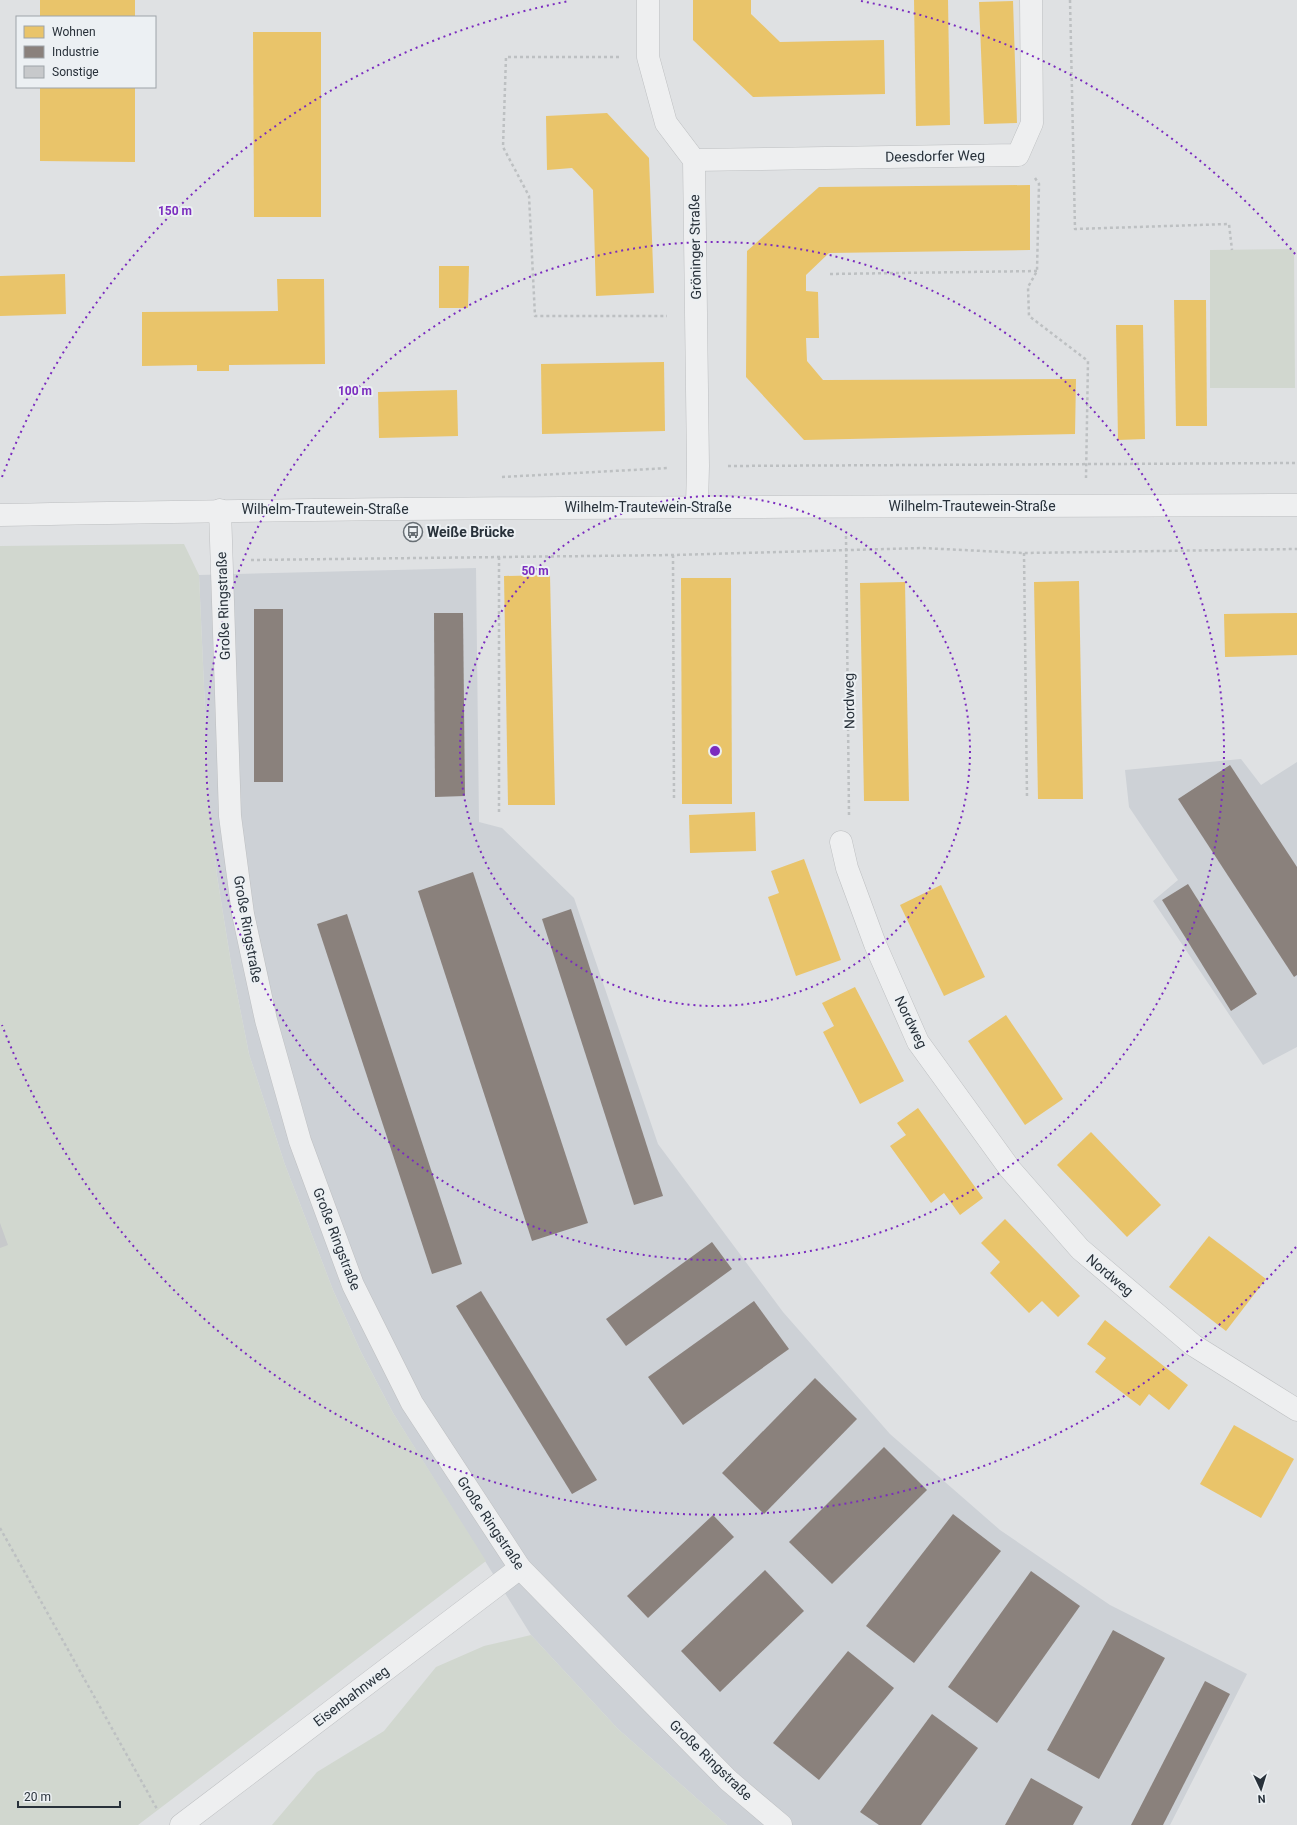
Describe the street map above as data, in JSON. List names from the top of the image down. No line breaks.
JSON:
{"streets":{"street":["Deesdorfer Weg","Gröninger Straße","Wilhelm-Trautewein-Straße","Große Ringstraße","Nordweg","Eisenbahnweg"]},"crossings":[["Deesdorfer Weg","Gröninger Straße"],["Gröninger Straße","Wilhelm-Trautewein-Straße"],["Wilhelm-Trautewein-Straße","Große Ringstraße"],["Wilhelm-Trautewein-Straße","Nordweg"],["Große Ringstraße","Eisenbahnweg"]],"places":{"bus stop":["Weiße Brücke"]},"legend":["Wohnen","Industrie","Sonstige"],"scale_bar":"20 m","north":"bottom","rings":["150 m","100 m","50 m"]}
